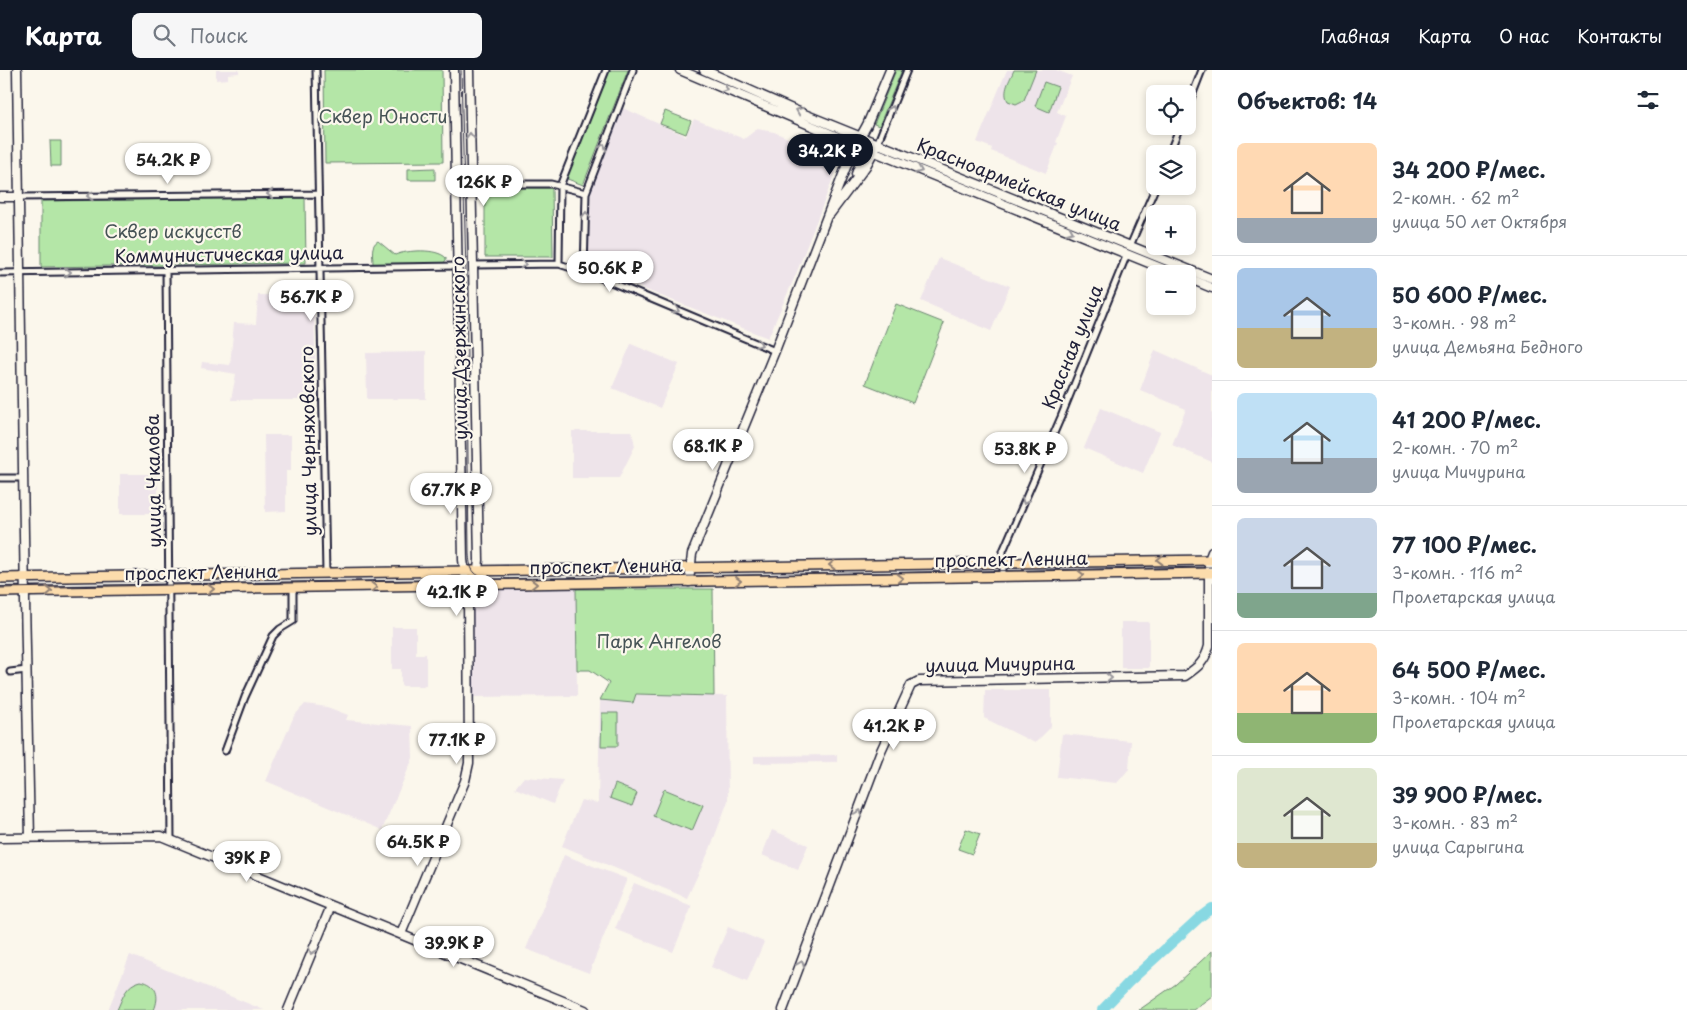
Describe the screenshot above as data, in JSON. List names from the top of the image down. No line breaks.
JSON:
{"streets":{"main road":["проспект Ленина"],"street":["Красноармейская улица","Коммунистическая улица","Красная улица","улица Дзержинского","улица Черняховского","улица Чкалова","улица Мичурина"]},"crossings":[["Красноармейская улица","Красная улица"],["Коммунистическая улица","улица Дзержинского"],["Коммунистическая улица","улица Черняховского"],["Коммунистическая улица","улица Чкалова"],["Красная улица","проспект Ленина"],["улица Дзержинского","проспект Ленина"],["улица Черняховского","проспект Ленина"],["улица Чкалова","проспект Ленина"],["проспект Ленина","улица Мичурина"]],"one_way":["Красная улица","улица Мичурина"],"parks":["Сквер Юности","Сквер искусств","Парк Ангелов"],"page":{"header":"Карта","search":"Поиск","nav":["Главная","Карта","О нас","Контакты"],"heading":"Объектов: 14","map_buttons":["+","−"],"list":[{"name":"34 200 ₽/мес.","note":"2-комн. · 62 m² · улица 50 лет Октября"},{"name":"50 600 ₽/мес.","note":"3-комн. · 98 m² · улица Демьяна Бедного"},{"name":"41 200 ₽/мес.","note":"2-комн. · 70 m² · улица Мичурина"},{"name":"77 100 ₽/мес.","note":"3-комн. · 116 m² · Пролетарская улица"},{"name":"64 500 ₽/мес.","note":"3-комн. · 104 m² · Пролетарская улица"},{"name":"39 900 ₽/мес.","note":"3-комн. · 83 m² · улица Сарыгина"}],"price":["34.2K ₽","54.2K ₽","126K ₽","50.6K ₽","56.7K ₽","68.1K ₽","53.8K ₽","67.7K ₽","42.1K ₽","41.2K ₽","77.1K ₽","64.5K ₽","39K ₽","39.9K ₽"]}}
